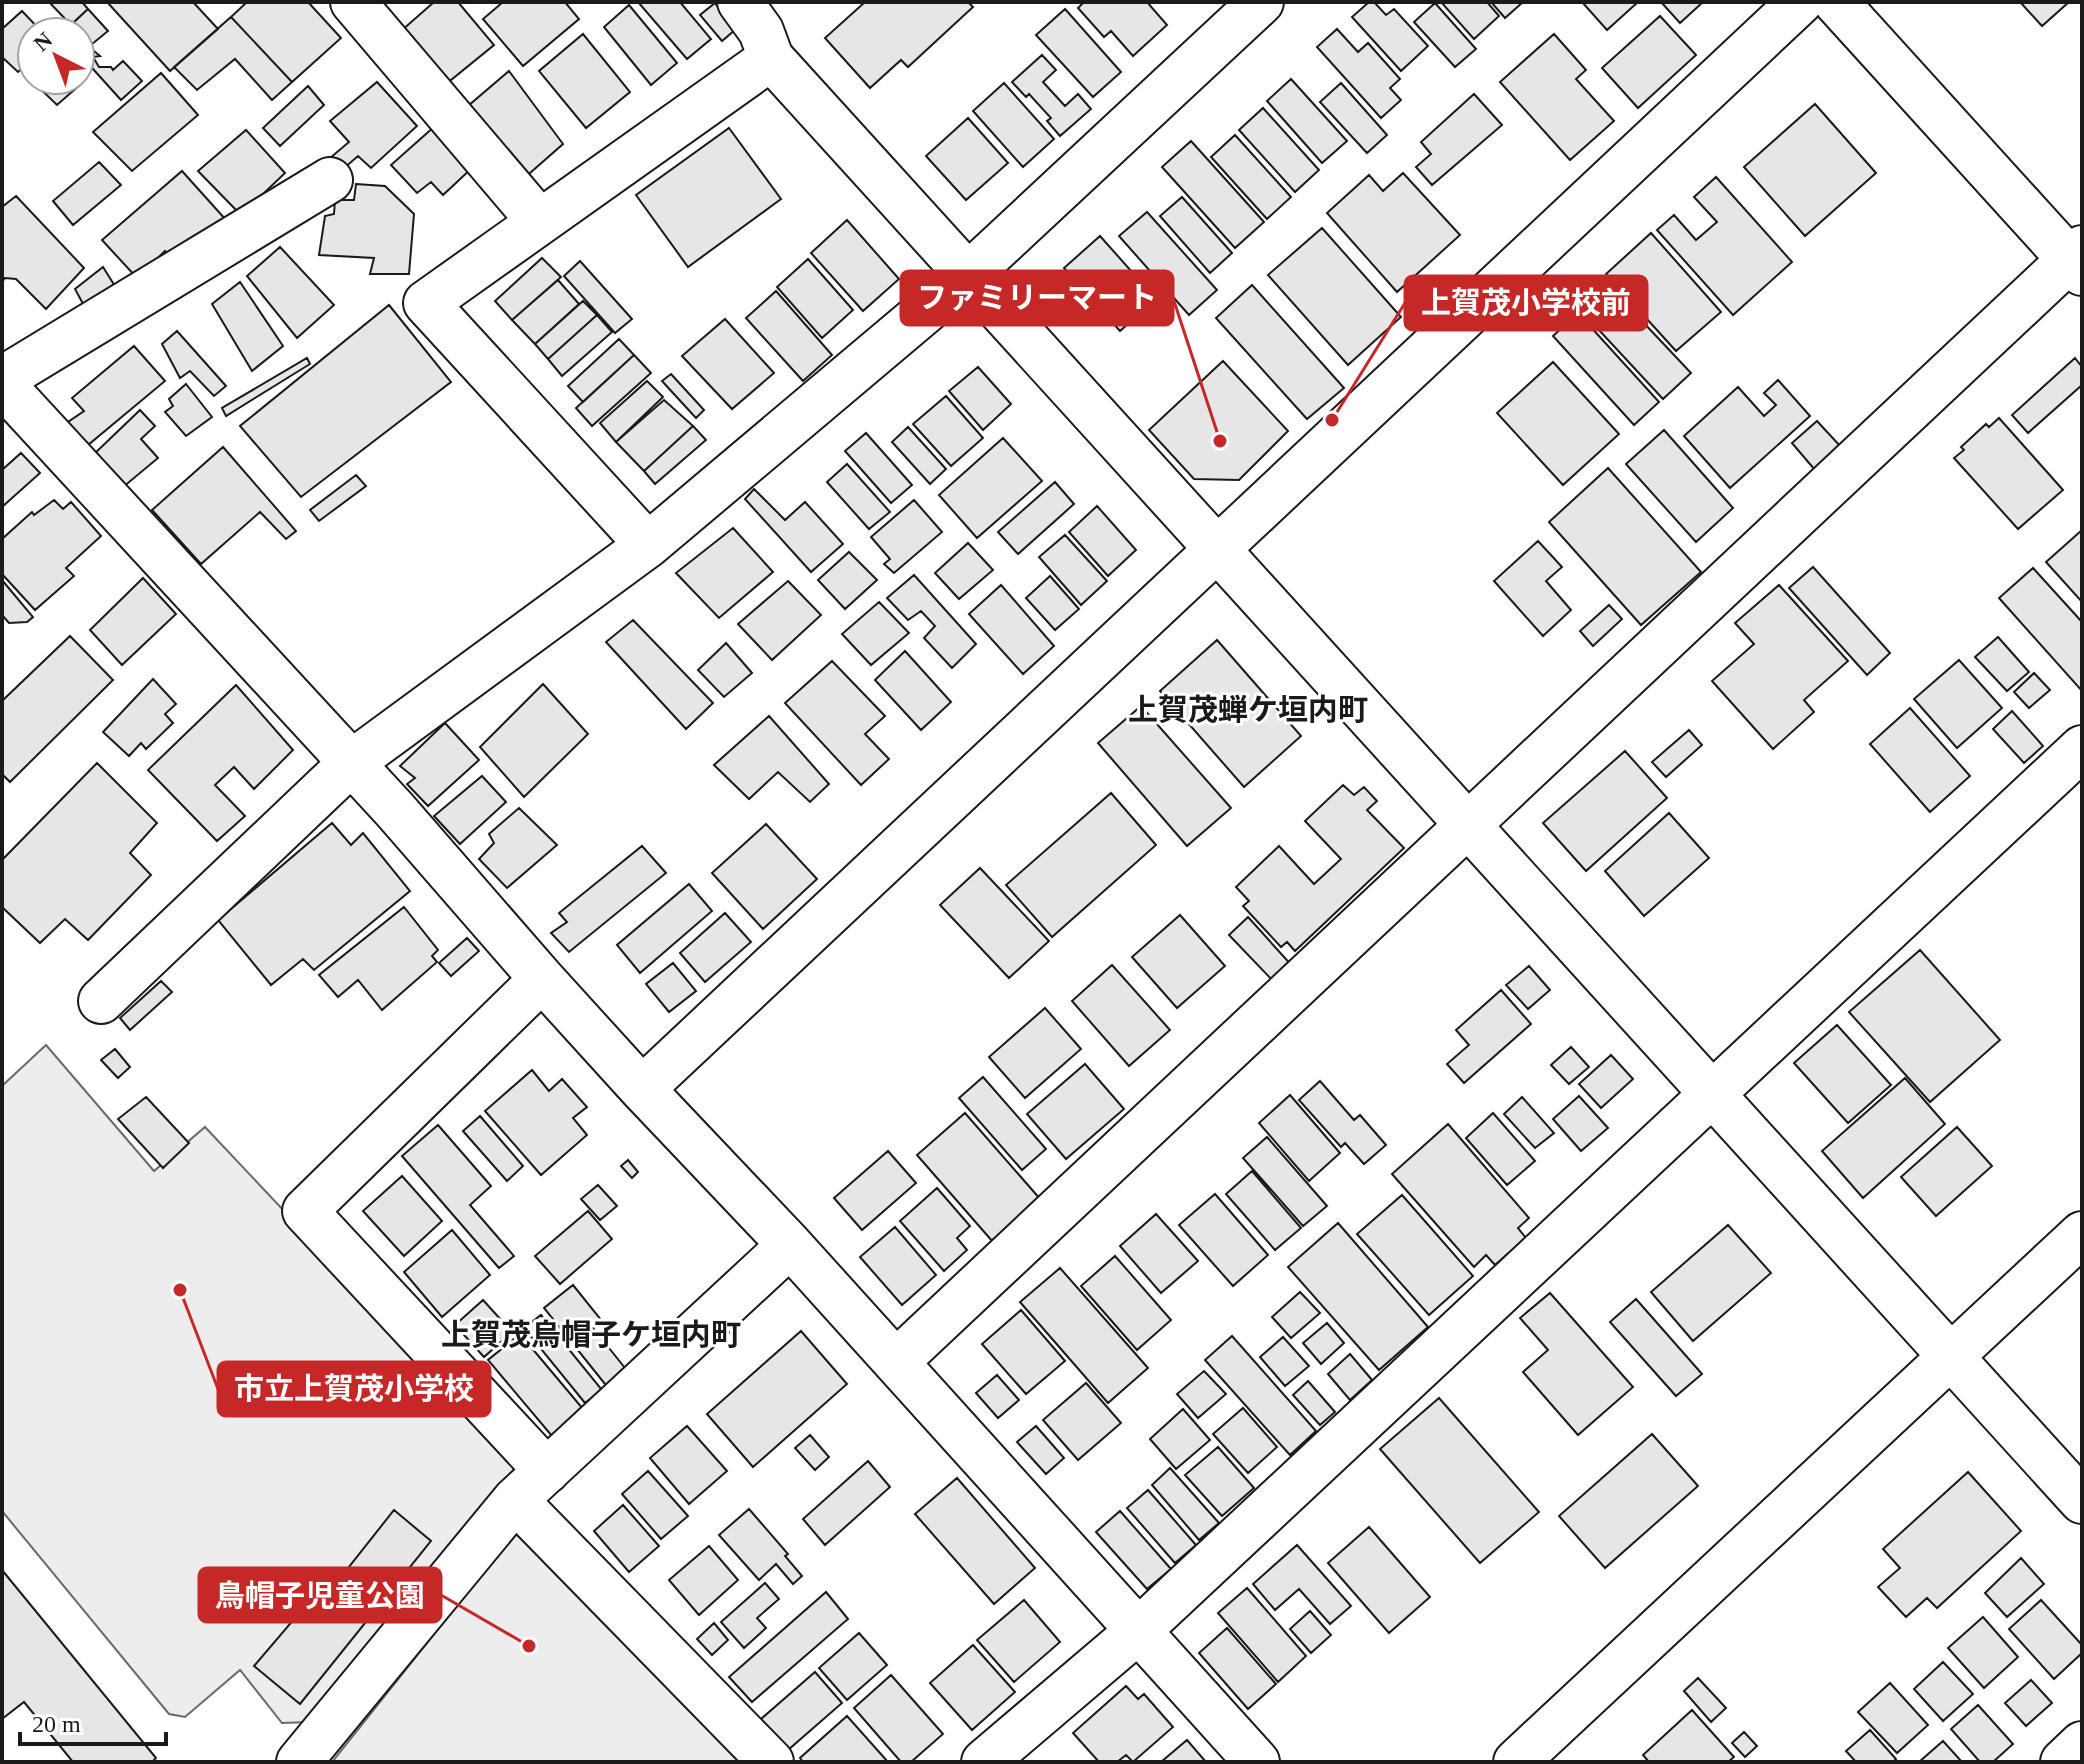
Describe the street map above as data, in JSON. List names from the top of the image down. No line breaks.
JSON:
{"districts":["上賀茂蝉ケ垣内町","上賀茂烏帽子ケ垣内町"],"places":["上賀茂小学校前","ファミリーマート","市立上賀茂小学校","鳥帽子児童公園"],"scale_bar":"20 m","north":"top left"}
